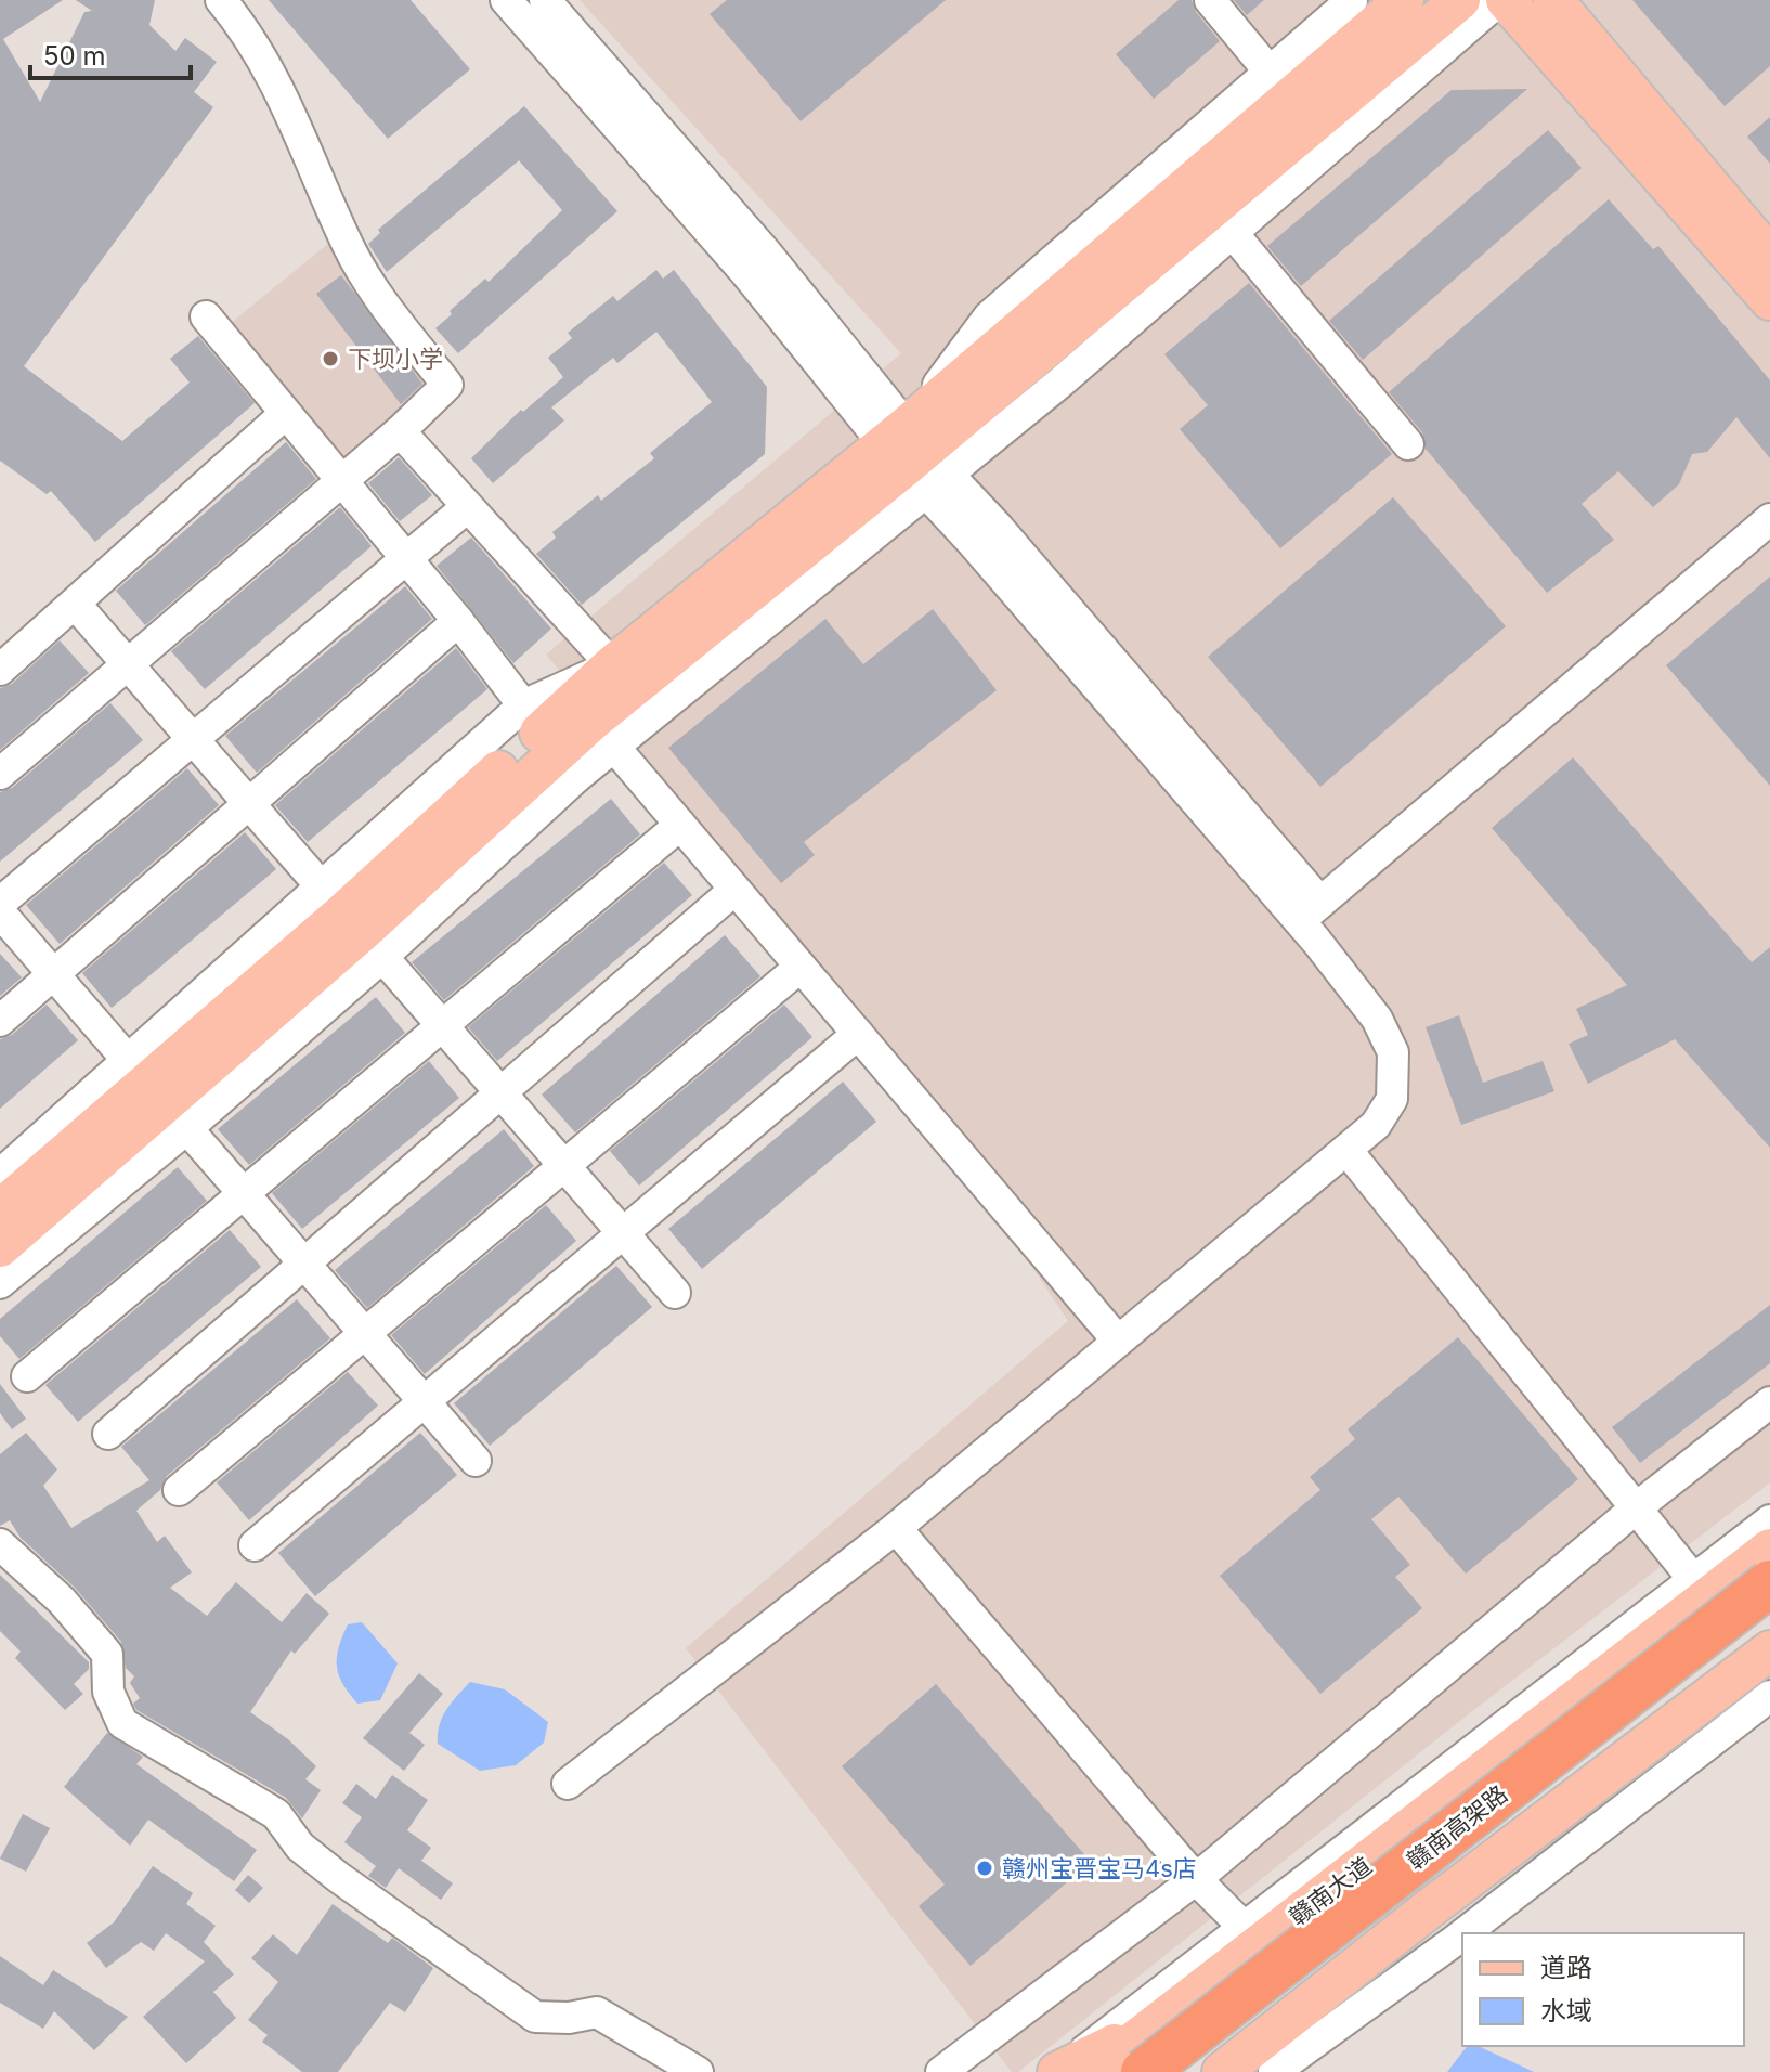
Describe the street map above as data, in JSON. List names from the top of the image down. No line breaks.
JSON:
{"streets":{"highway":["赣南高架路"],"main road":["赣南大道"]},"places":["下坝小学","赣州宝晋宝马4s店"],"legend":["道路","水域"],"scale_bar":"50 m"}
